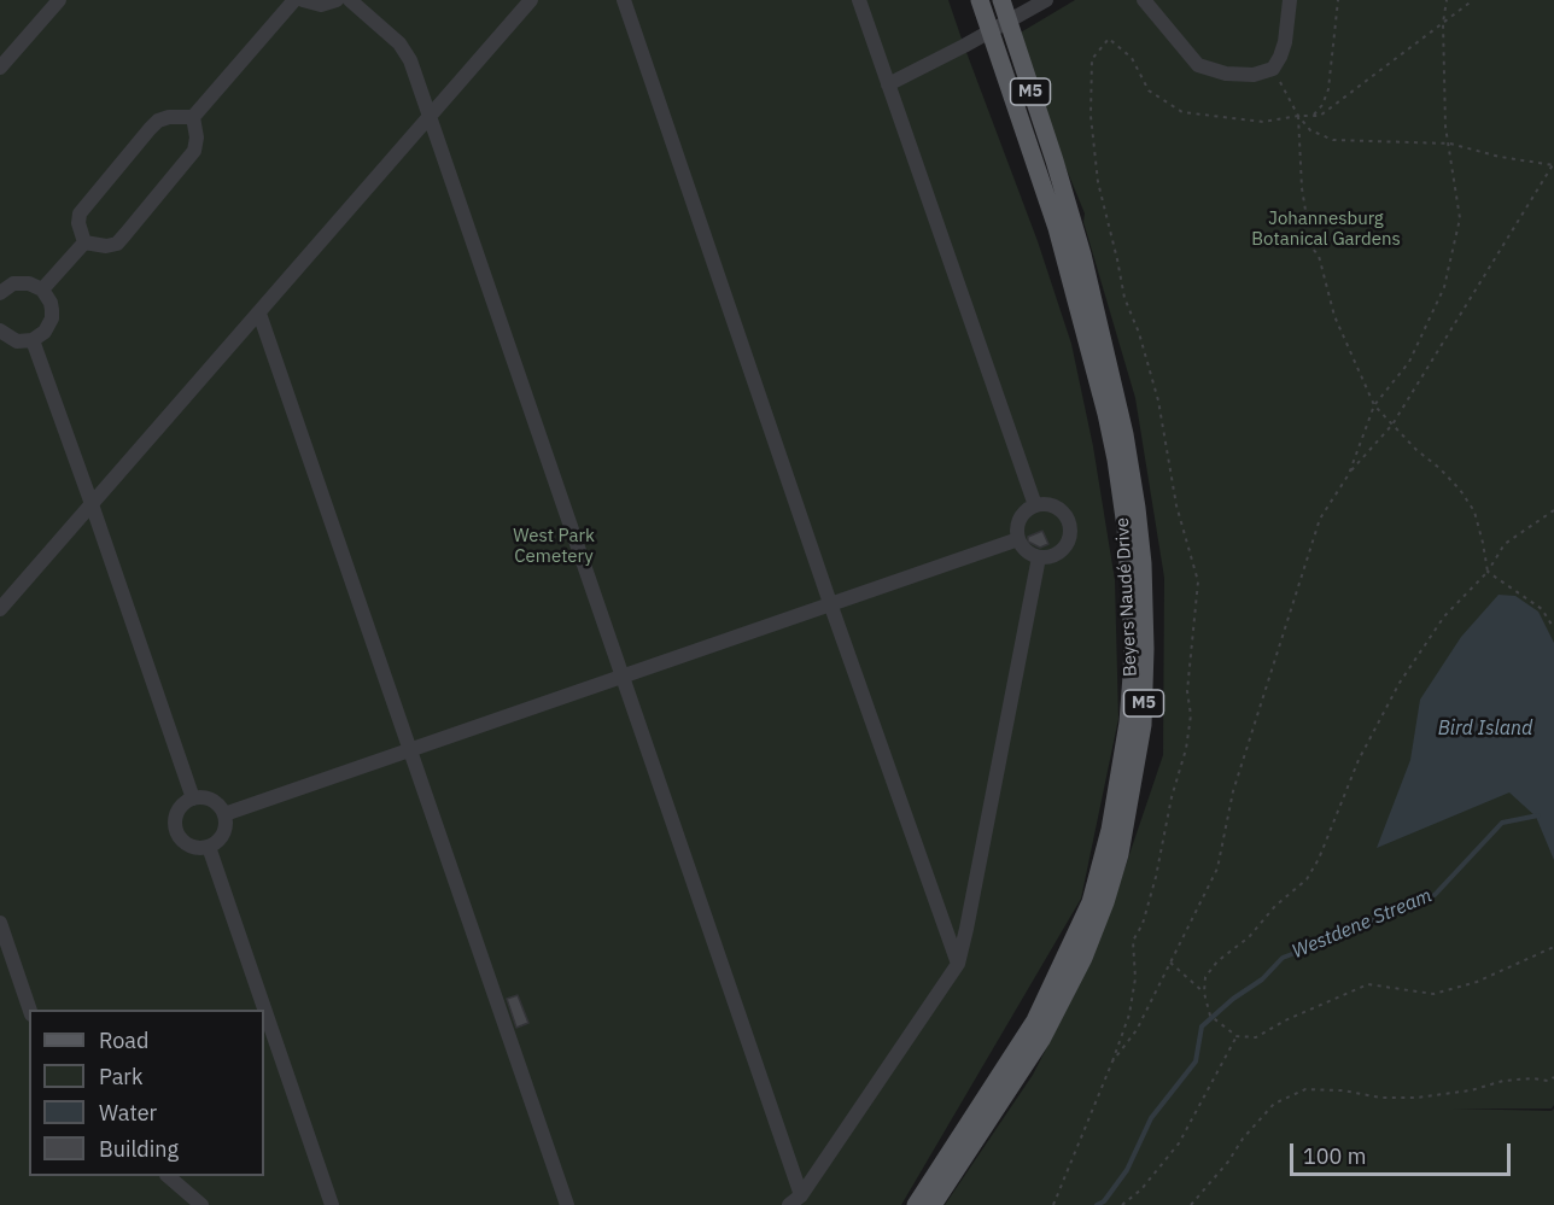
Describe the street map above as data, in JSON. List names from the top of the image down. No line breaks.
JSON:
{"streets":{"main road":["M5","Beyers Naudé Drive"]},"water":["Bird Island","Westdene Stream"],"parks":["Johannesburg Botanical Gardens","West Park Cemetery"],"legend":["Road","Park","Water","Building"],"scale_bar":"100 m"}
